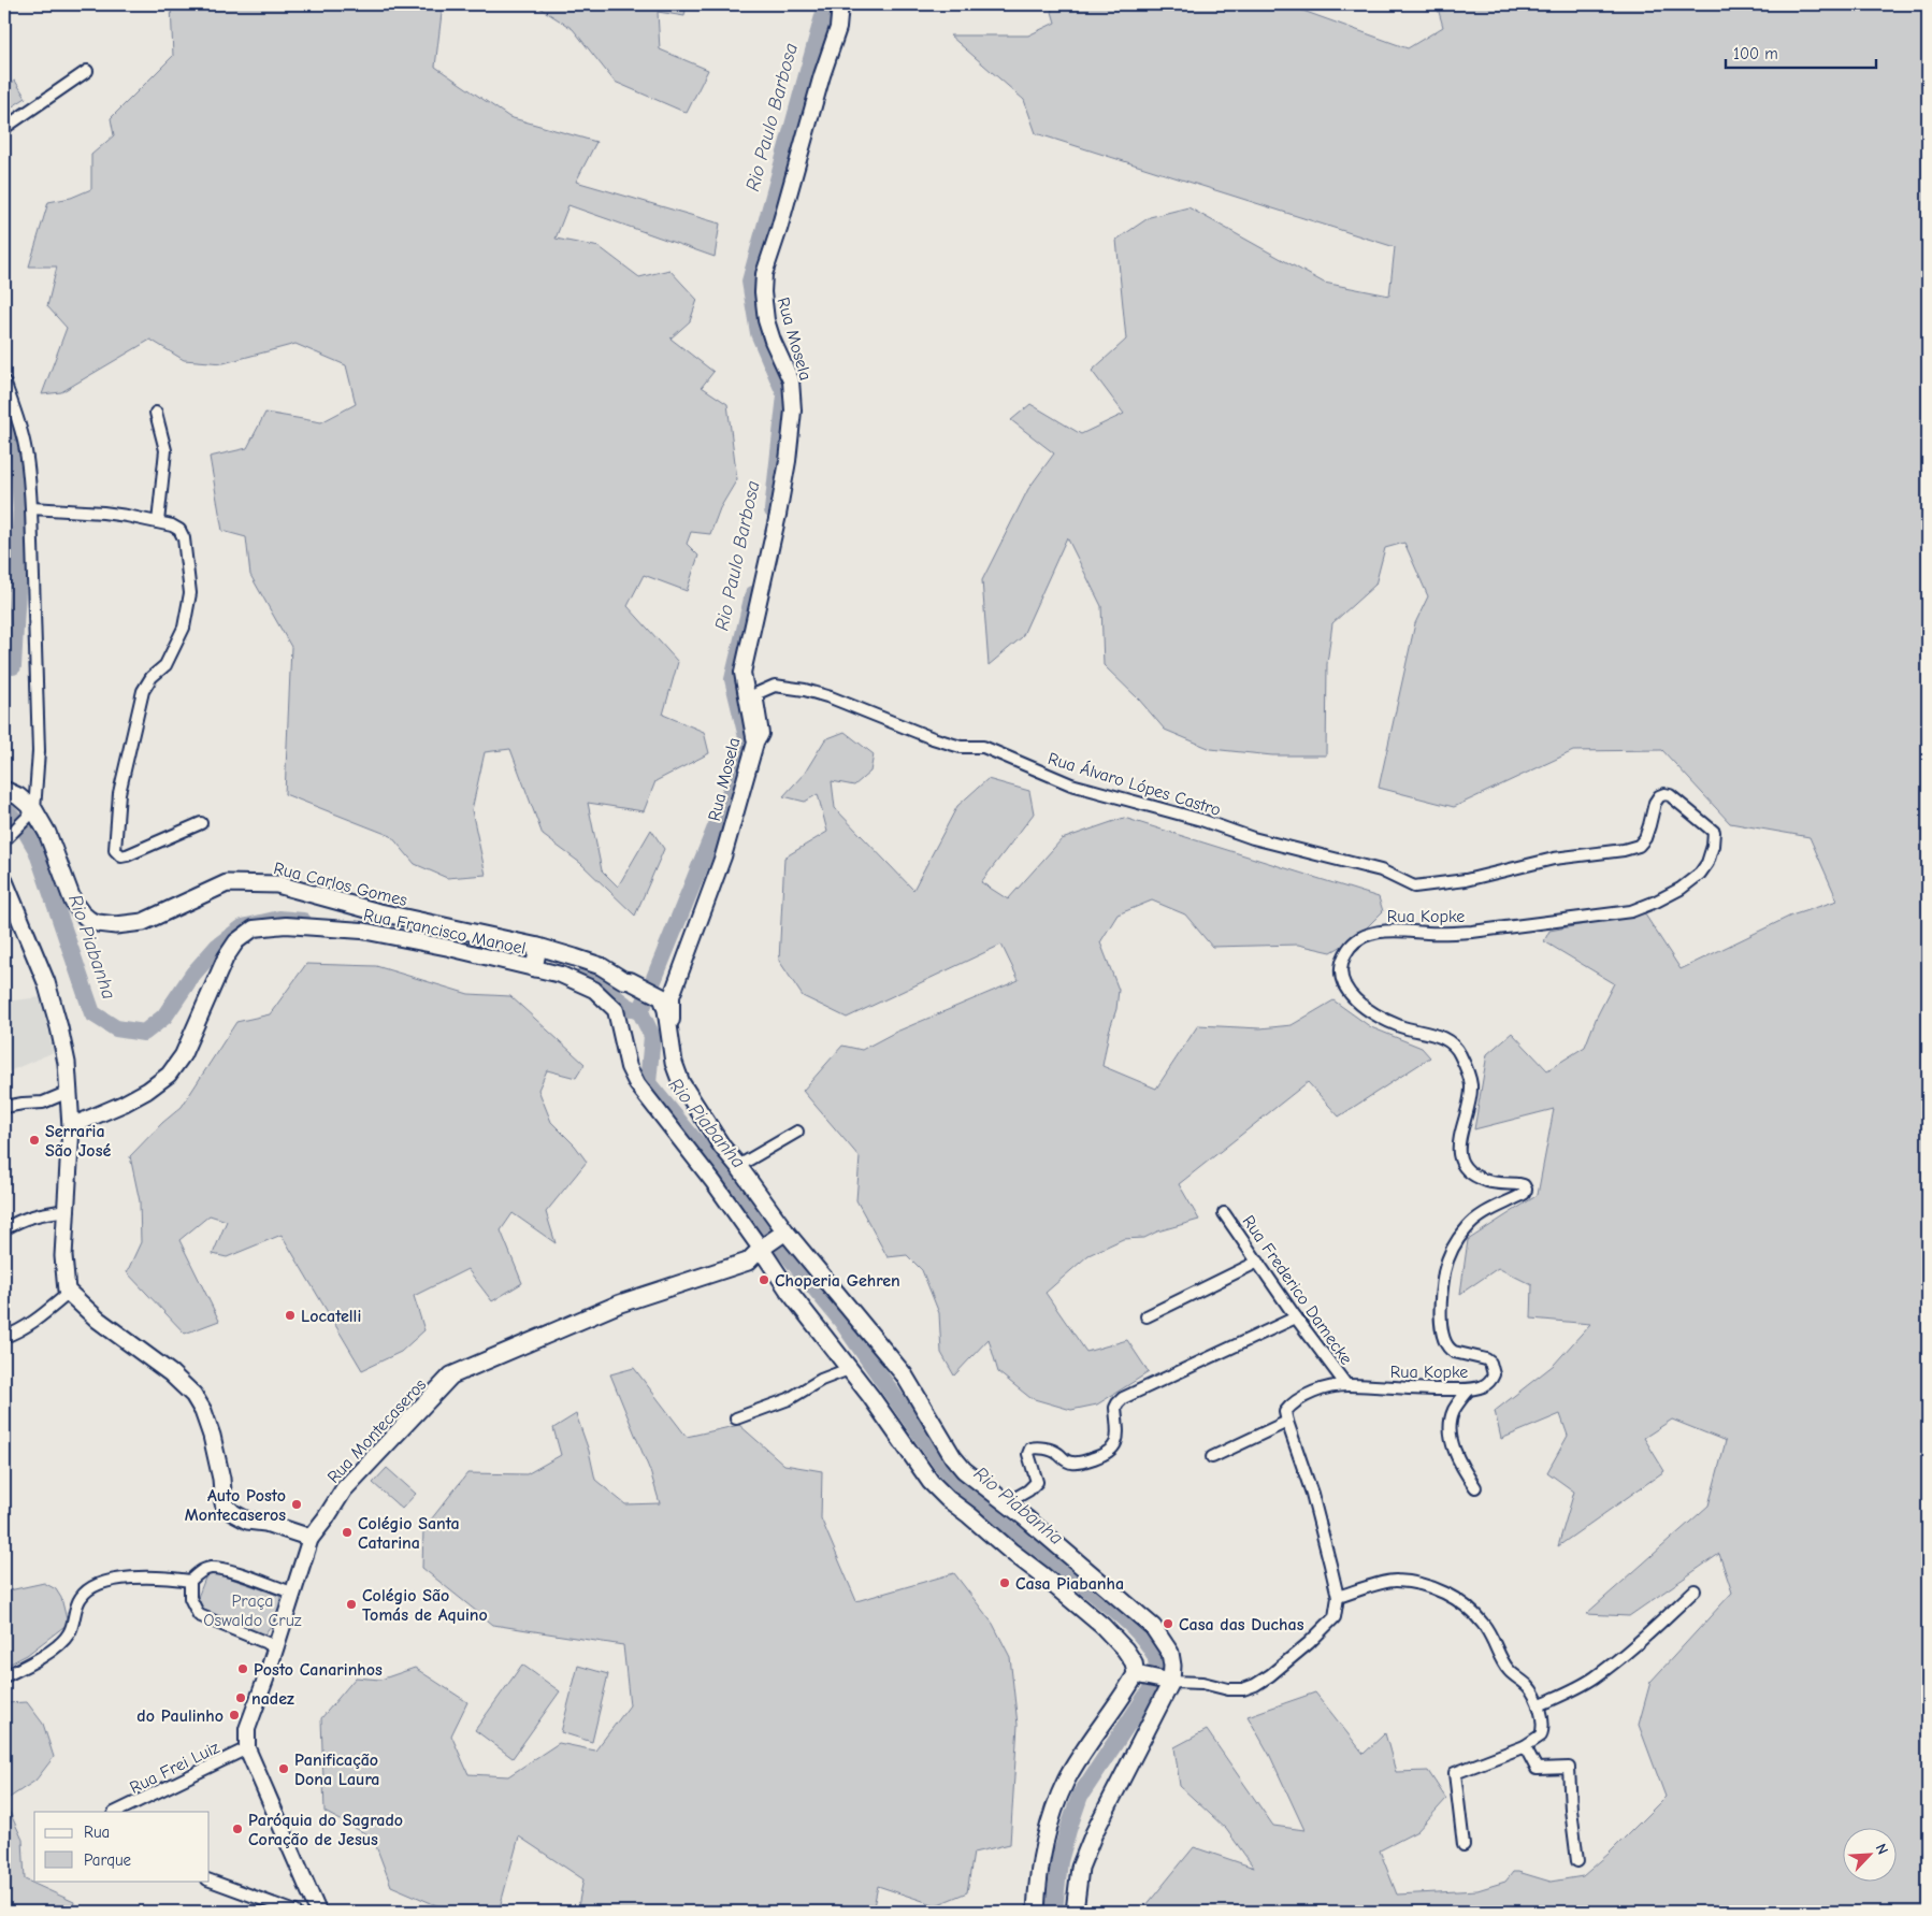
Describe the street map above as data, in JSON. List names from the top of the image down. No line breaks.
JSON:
{"streets":{"main road":["Rua Mosela","Rua Carlos Gomes","Rua Francisco Manoel","Rua Montecaseros"],"street":["Rua Álvaro Lópes Castro","Rua Kopke","Rua Frederico Damecke","Rua Frei Luiz"]},"crossings":[["Rua Mosela","Rua Álvaro Lópes Castro"],["Rua Mosela","Rua Carlos Gomes"],["Rua Álvaro Lópes Castro","Rua Kopke"],["Rua Kopke","Rua Frederico Damecke"],["Rua Francisco Manoel","Rua Montecaseros"],["Rua Montecaseros","Rua Frei Luiz"]],"water":["Rio Paulo Barbosa","Rio Piabanha"],"parks":["Praça Oswaldo Cruz"],"places":["Serraria São José","Choperia Gehren","Locatelli","Auto Posto Montecaseros","Colégio Santa Catarina","Casa Piabanha","Colégio São Tomás de Aquino","Casa das Duchas","Posto Canarinhos","nadez","do Paulinho","Panificação Dona Laura","Paróquia do Sagrado Coração de Jesus"],"legend":["Rua","Parque"],"scale_bar":"100 m","north":"top right"}
